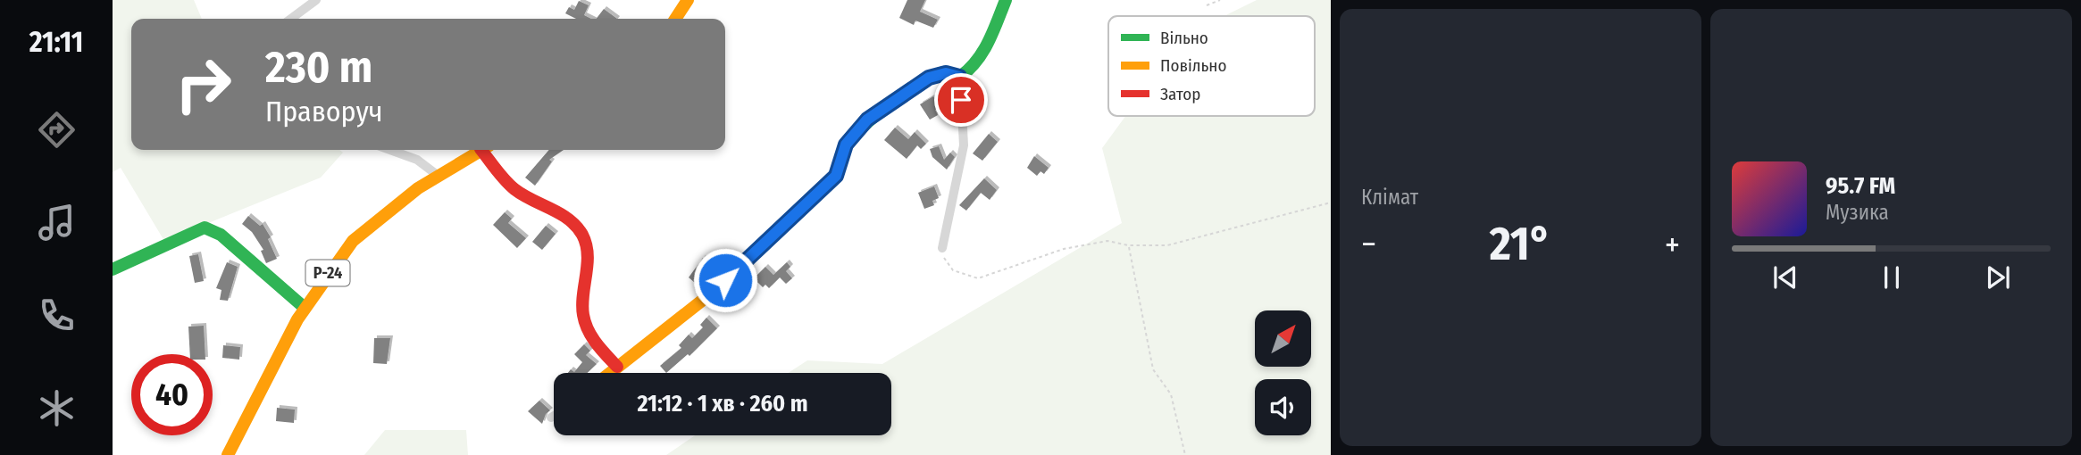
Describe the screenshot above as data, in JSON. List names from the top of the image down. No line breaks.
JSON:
{"streets":{"street":["Р-24"]},"legend":["Вільно","Повільно","Затор"],"north":"top right","page":{"tabs":"21:11","tile":"Клімат","turn":["230 m","Праворуч"],"song":["95.7 FM","Музика"],"heat":["−","21°","+"],"limit":"40","trip":"21:12 · 1 хв · 260 m"}}
